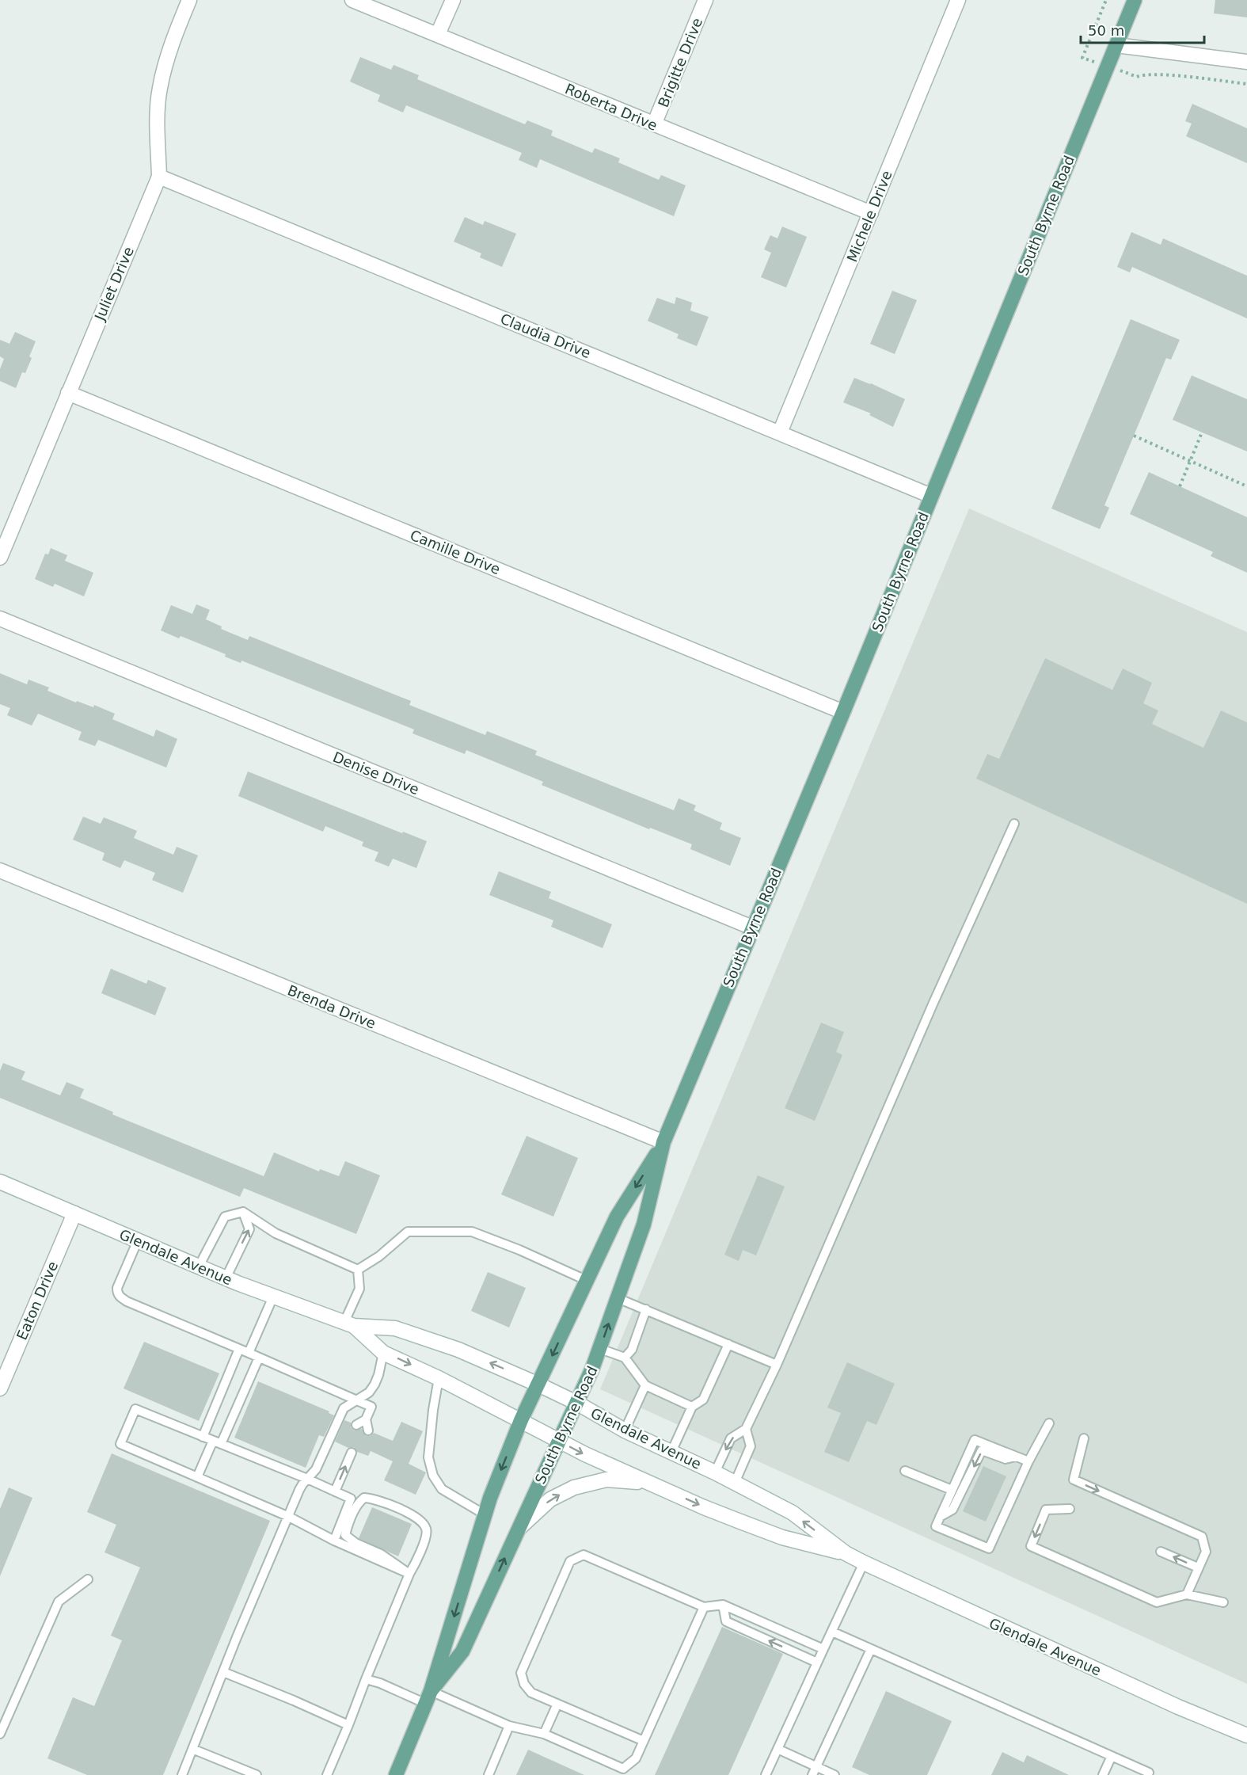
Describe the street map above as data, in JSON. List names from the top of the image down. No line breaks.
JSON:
{"streets":{"main road":["South Byrne Road"],"street":["Brigitte Drive","Roberta Drive","Michele Drive","Juliet Drive","Claudia Drive","Camille Drive","Denise Drive","Brenda Drive","Glendale Avenue","Eaton Drive"]},"crossings":[["Brigitte Drive","Roberta Drive"],["Roberta Drive","Michele Drive"],["South Byrne Road","Claudia Drive"],["South Byrne Road","Camille Drive"],["South Byrne Road","Denise Drive"],["South Byrne Road","Brenda Drive"],["South Byrne Road","Glendale Avenue"],["Michele Drive","Claudia Drive"],["Juliet Drive","Claudia Drive"],["Juliet Drive","Camille Drive"],["Glendale Avenue","Eaton Drive"]],"scale_bar":"50 m"}
